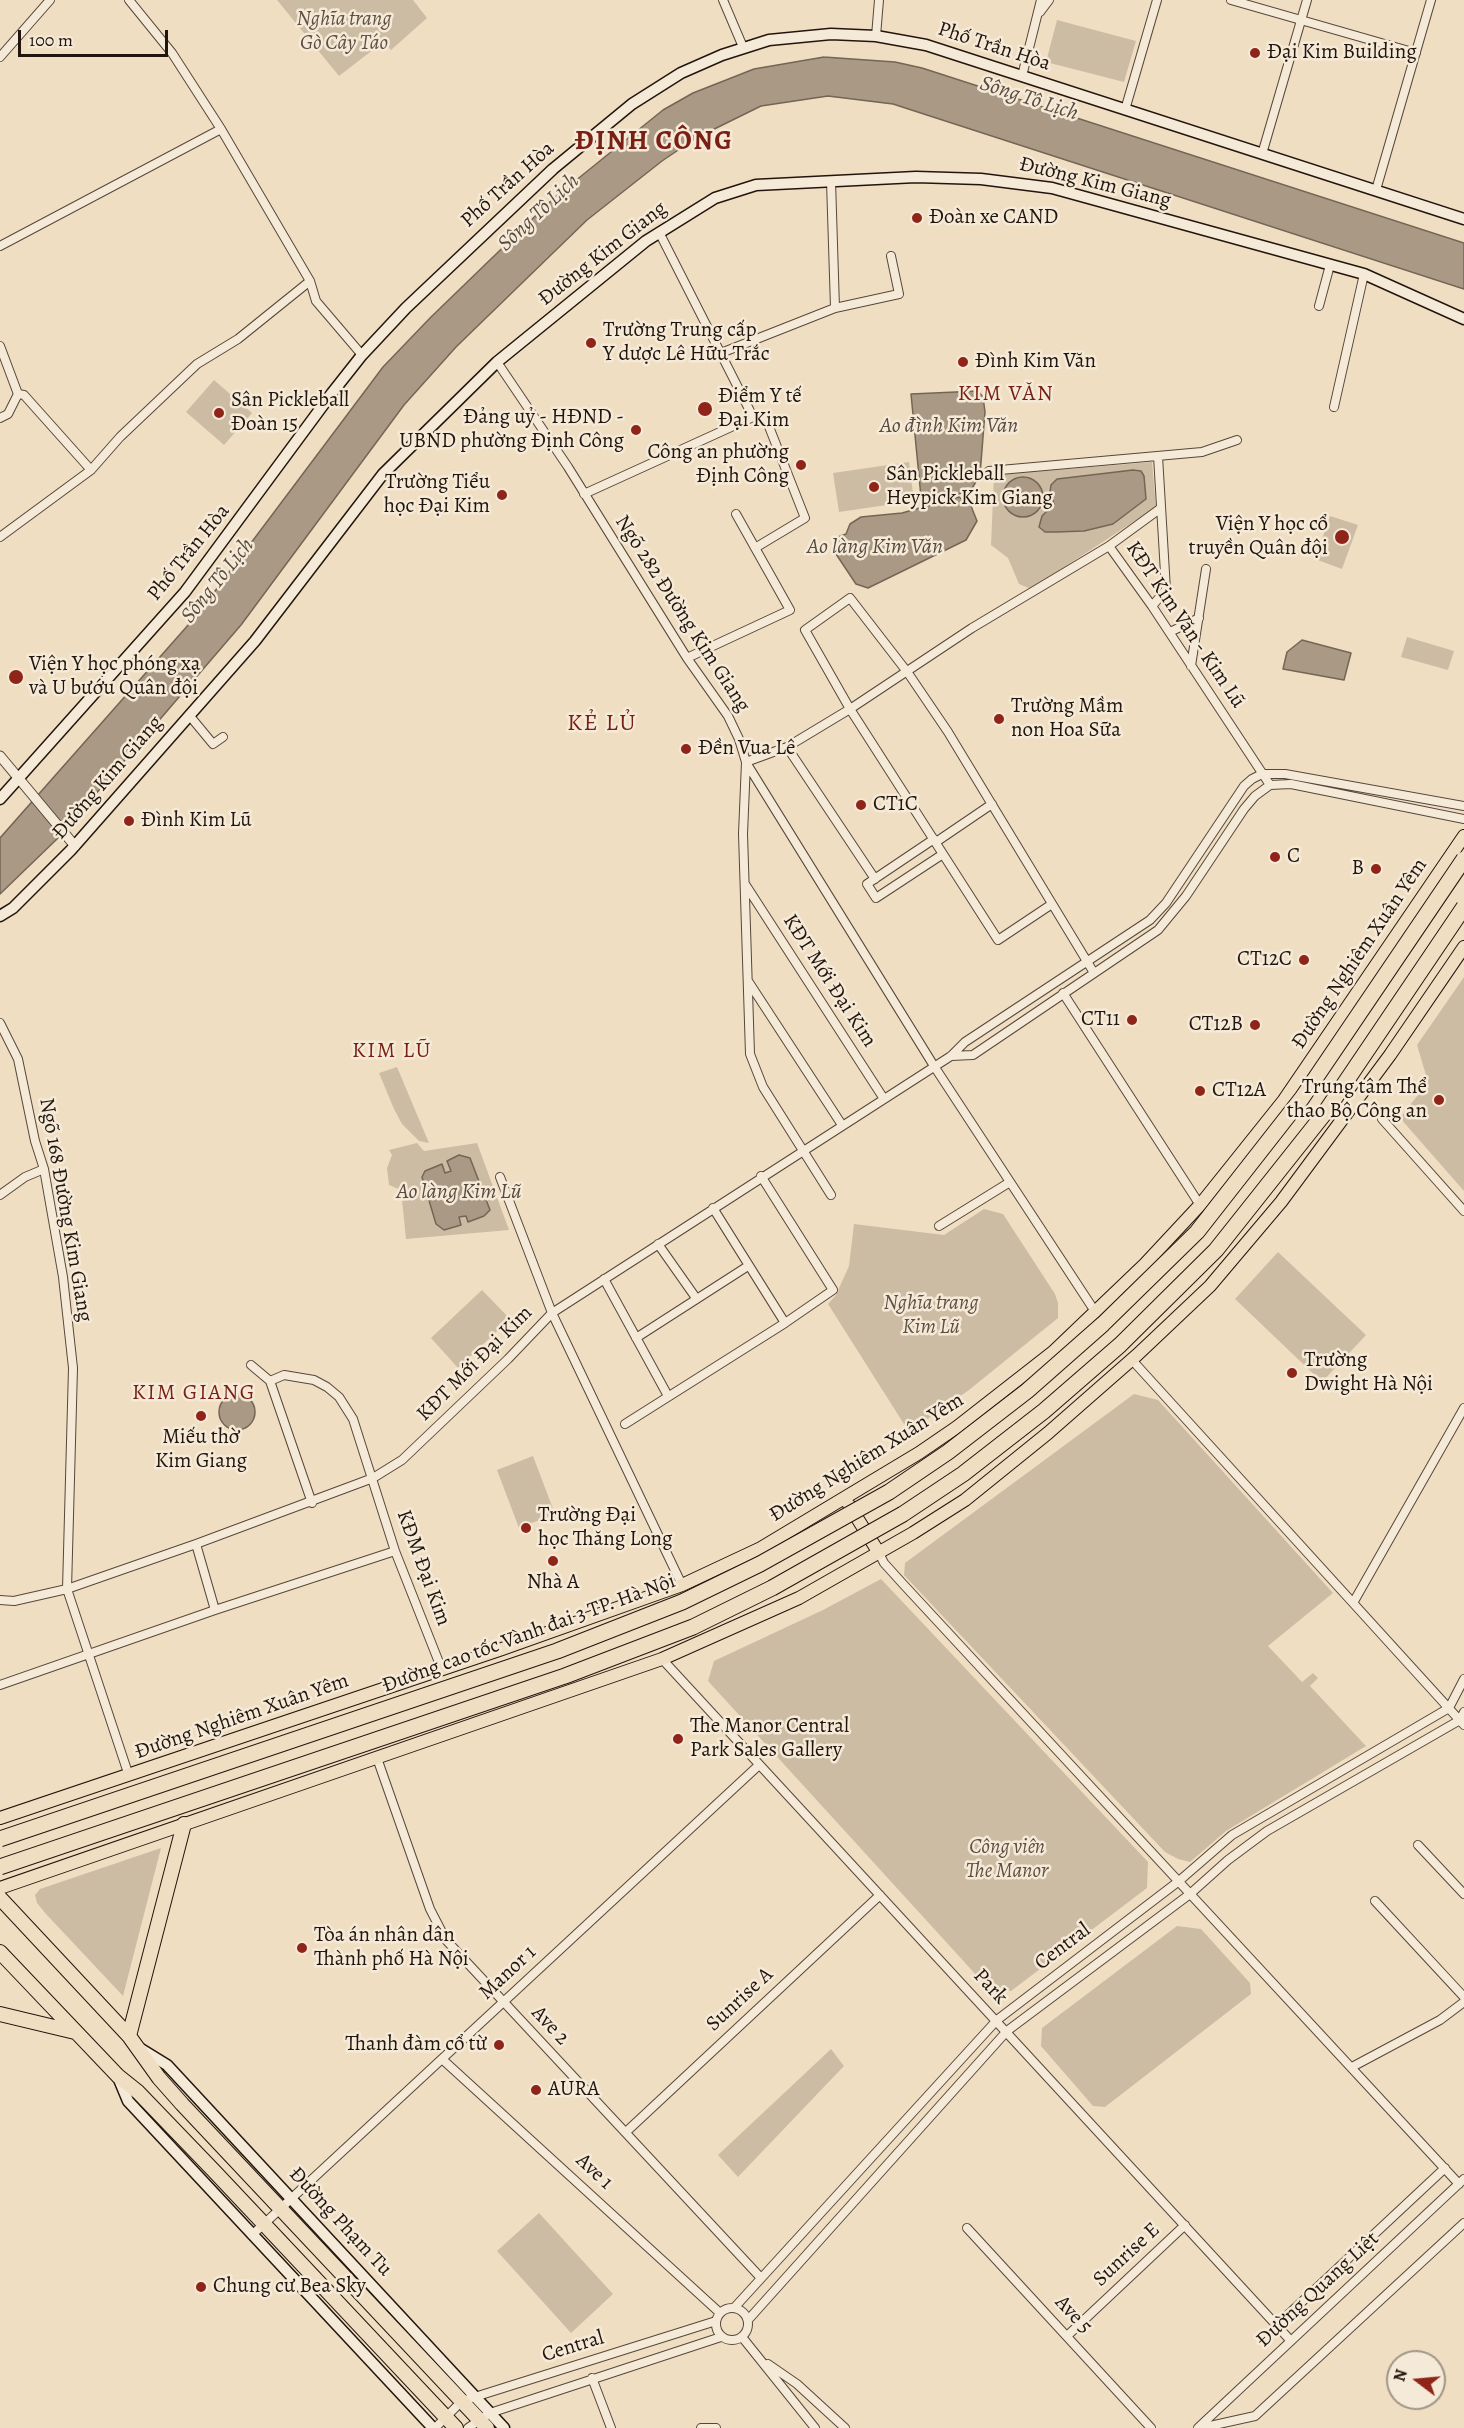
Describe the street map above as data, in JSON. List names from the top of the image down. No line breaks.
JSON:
{"streets":{"highway":["Đường cao tốc Vành đai 3 TP. Hà Nội","Đường Phạm Tu"],"main road":["Phố Trần Hòa","Đường Kim Giang","Đường Nghiêm Xuân Yêm"],"street":["Ngõ 282 Đường Kim Giang","KĐT Kim Văn - Kim Lũ","KĐT Mới Đại Kim","Ngõ 168 Đường Kim Giang","KĐM Đại Kim","Central","Manor 1","Park","Sunrise A","Ave 2","Ave 1","Sunrise E","Đường Quang Liệt","Ave 5"]},"crossings":[["Đường Kim Giang","Ngõ 282 Đường Kim Giang"],["Ngõ 282 Đường Kim Giang","KĐT Kim Văn - Kim Lũ"],["Ngõ 282 Đường Kim Giang","KĐT Mới Đại Kim"],["Đường Nghiêm Xuân Yêm","KĐM Đại Kim"],["KĐT Mới Đại Kim","Ngõ 168 Đường Kim Giang"],["KĐT Mới Đại Kim","KĐM Đại Kim"],["Central","Park"],["Central","Ave 2"],["Central","Ave 1"],["Central","Đường Phạm Tu"],["Manor 1","Park"],["Manor 1","Ave 2"],["Manor 1","Ave 1"],["Manor 1","Đường Phạm Tu"],["Park","Sunrise A"],["Park","Sunrise E"],["Park","Đường Quang Liệt"],["Sunrise A","Ave 2"],["Sunrise E","Ave 5"]],"districts":["ĐỊNH CÔNG","KIM VĂN","KẺ LỦ","KIM LŨ","KIM GIANG"],"water":["Sông Tô Lịch","Ao đình Kim Văn","Ao làng Kim Văn","Ao làng Kim Lũ"],"parks":["Nghĩa trang Gò Cây Táo","Nghĩa trang Kim Lũ","Công viên The Manor"],"places":["Đại Kim Building","Đoàn xe CAND","Trường Trung cấp Y dược Lê Hữu Trắc","Đình Kim Văn","Điểm Y tế Đại Kim","Sân Pickleball Đoàn 15","Đảng uỷ - HĐND - UBND phường Định Công","Công an phường Định Công","Sân Pickleball Heypick Kim Giang","Trường Tiểu học Đại Kim","Viện Y học cổ truyền Quân đội","Viện Y học phóng xạ và U bướu Quân đội","Trường Mầm non Hoa Sữa","Đền Vua Lê","CT1C","Đình Kim Lũ","C","B","CT12C","CT11","CT12B","CT12A","Trung tâm Thể thao Bộ Công an","Trường Dwight Hà Nội","Miếu thờ Kim Giang","Trường Đại học Thăng Long","Nhà A","The Manor Central Park Sales Gallery","Tòa án nhân dân Thành phố Hà Nội","Thanh đàm cổ từ","AURA","Chung cư Bea Sky"],"scale_bar":"100 m","north":"left"}
